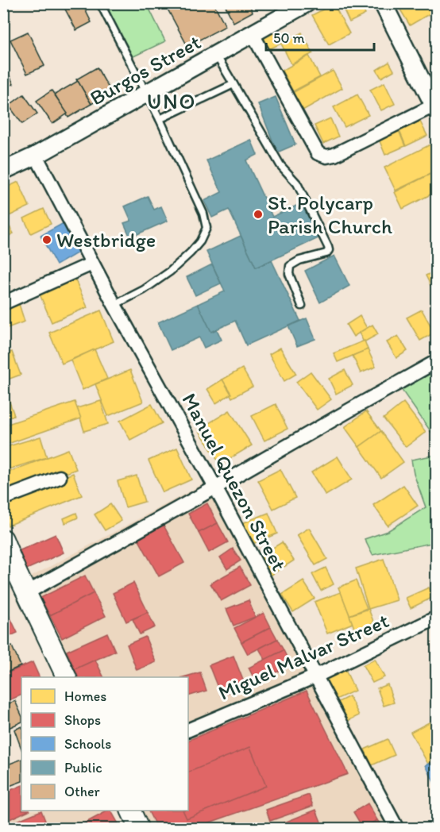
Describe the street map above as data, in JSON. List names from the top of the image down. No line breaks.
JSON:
{"streets":{"street":["Burgos Street","Manuel Quezon Street","Miguel Malvar Street"]},"crossings":[["Burgos Street","Manuel Quezon Street"],["Manuel Quezon Street","Miguel Malvar Street"]],"districts":["UNO"],"places":["St. Polycarp Parish Church","Westbridge"],"legend":["Homes","Shops","Schools","Public","Other"],"scale_bar":"50 m"}
